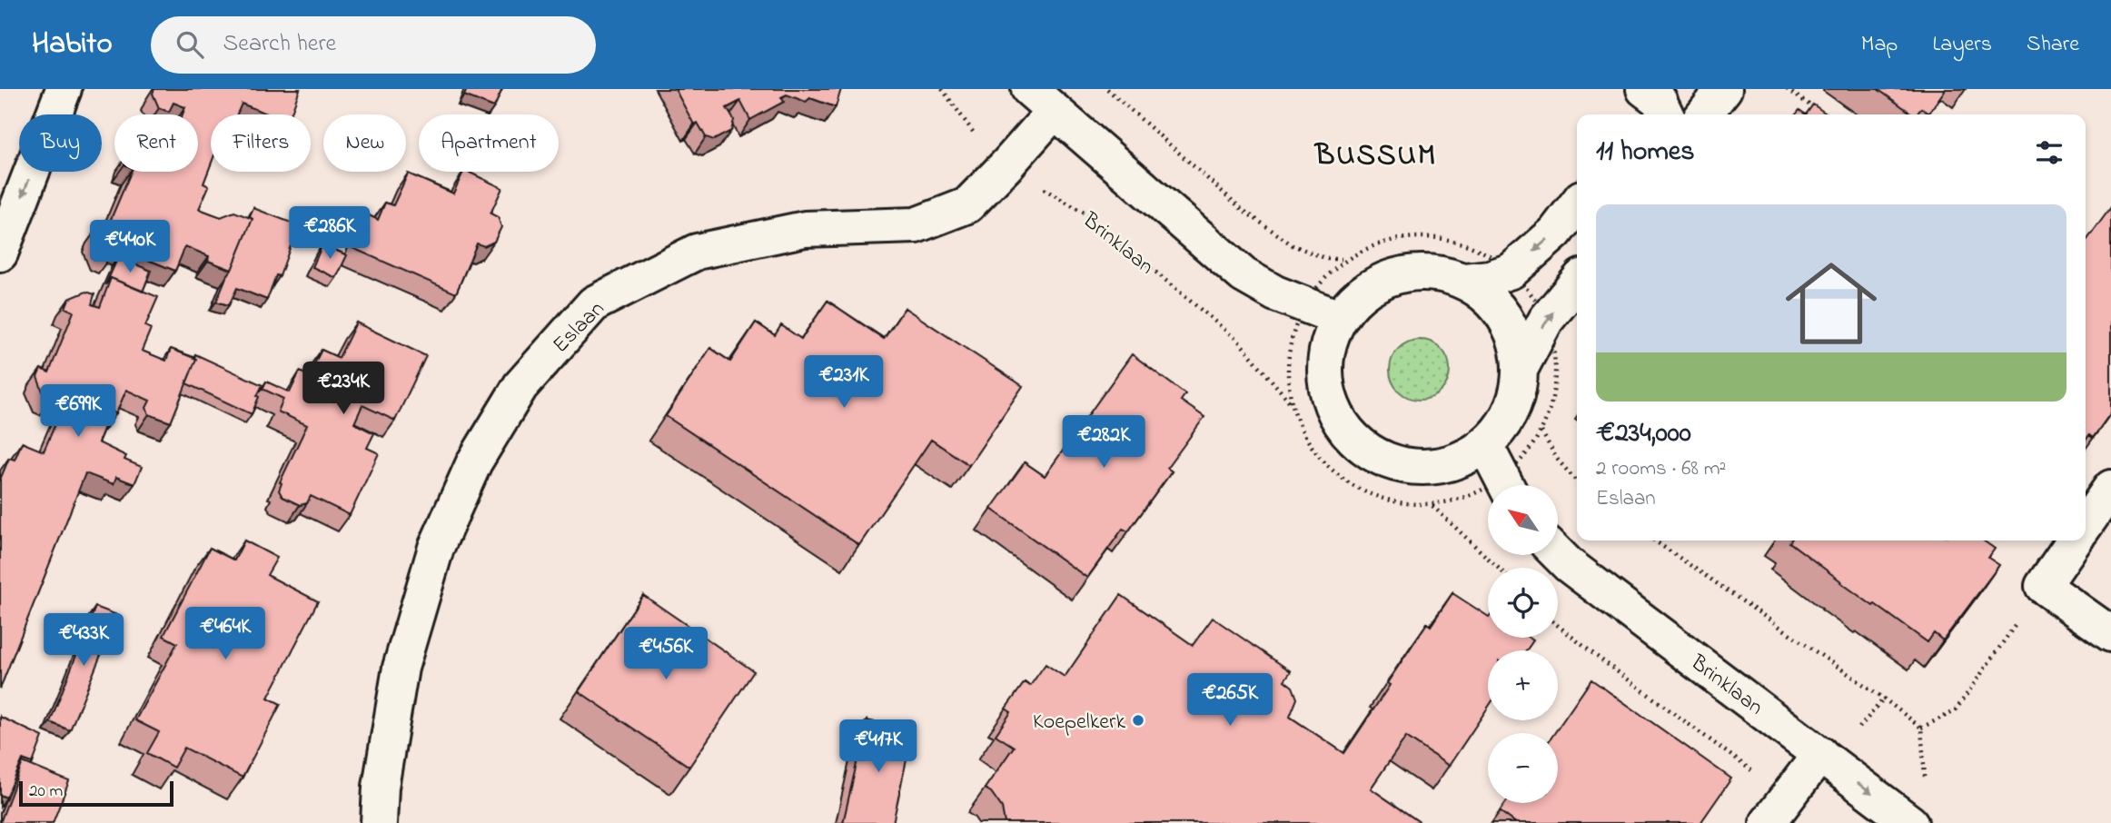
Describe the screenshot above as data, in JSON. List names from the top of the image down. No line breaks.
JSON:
{"streets":{"street":["Brinklaan","Eslaan"]},"crossings":[["Brinklaan","Eslaan"]],"districts":["BUSSUM"],"places":["Koepelkerk"],"scale_bar":"20 m","north":"top left","page":{"header":"Habito","search":"Search here","nav":["Map","Layers","Share"],"chip":["Buy","Rent","Filters","New","Apartment"],"heading":"11 homes","list":[{"name":"€234,000","note":"2 rooms · 68 m² · Eslaan"}],"price":["€286K","€440K","€231K","€234K","€699K","€282K","€464K","€433K","€456K","€265K","€417K"],"map_buttons":["+","−"],"scale":"20 m"}}
